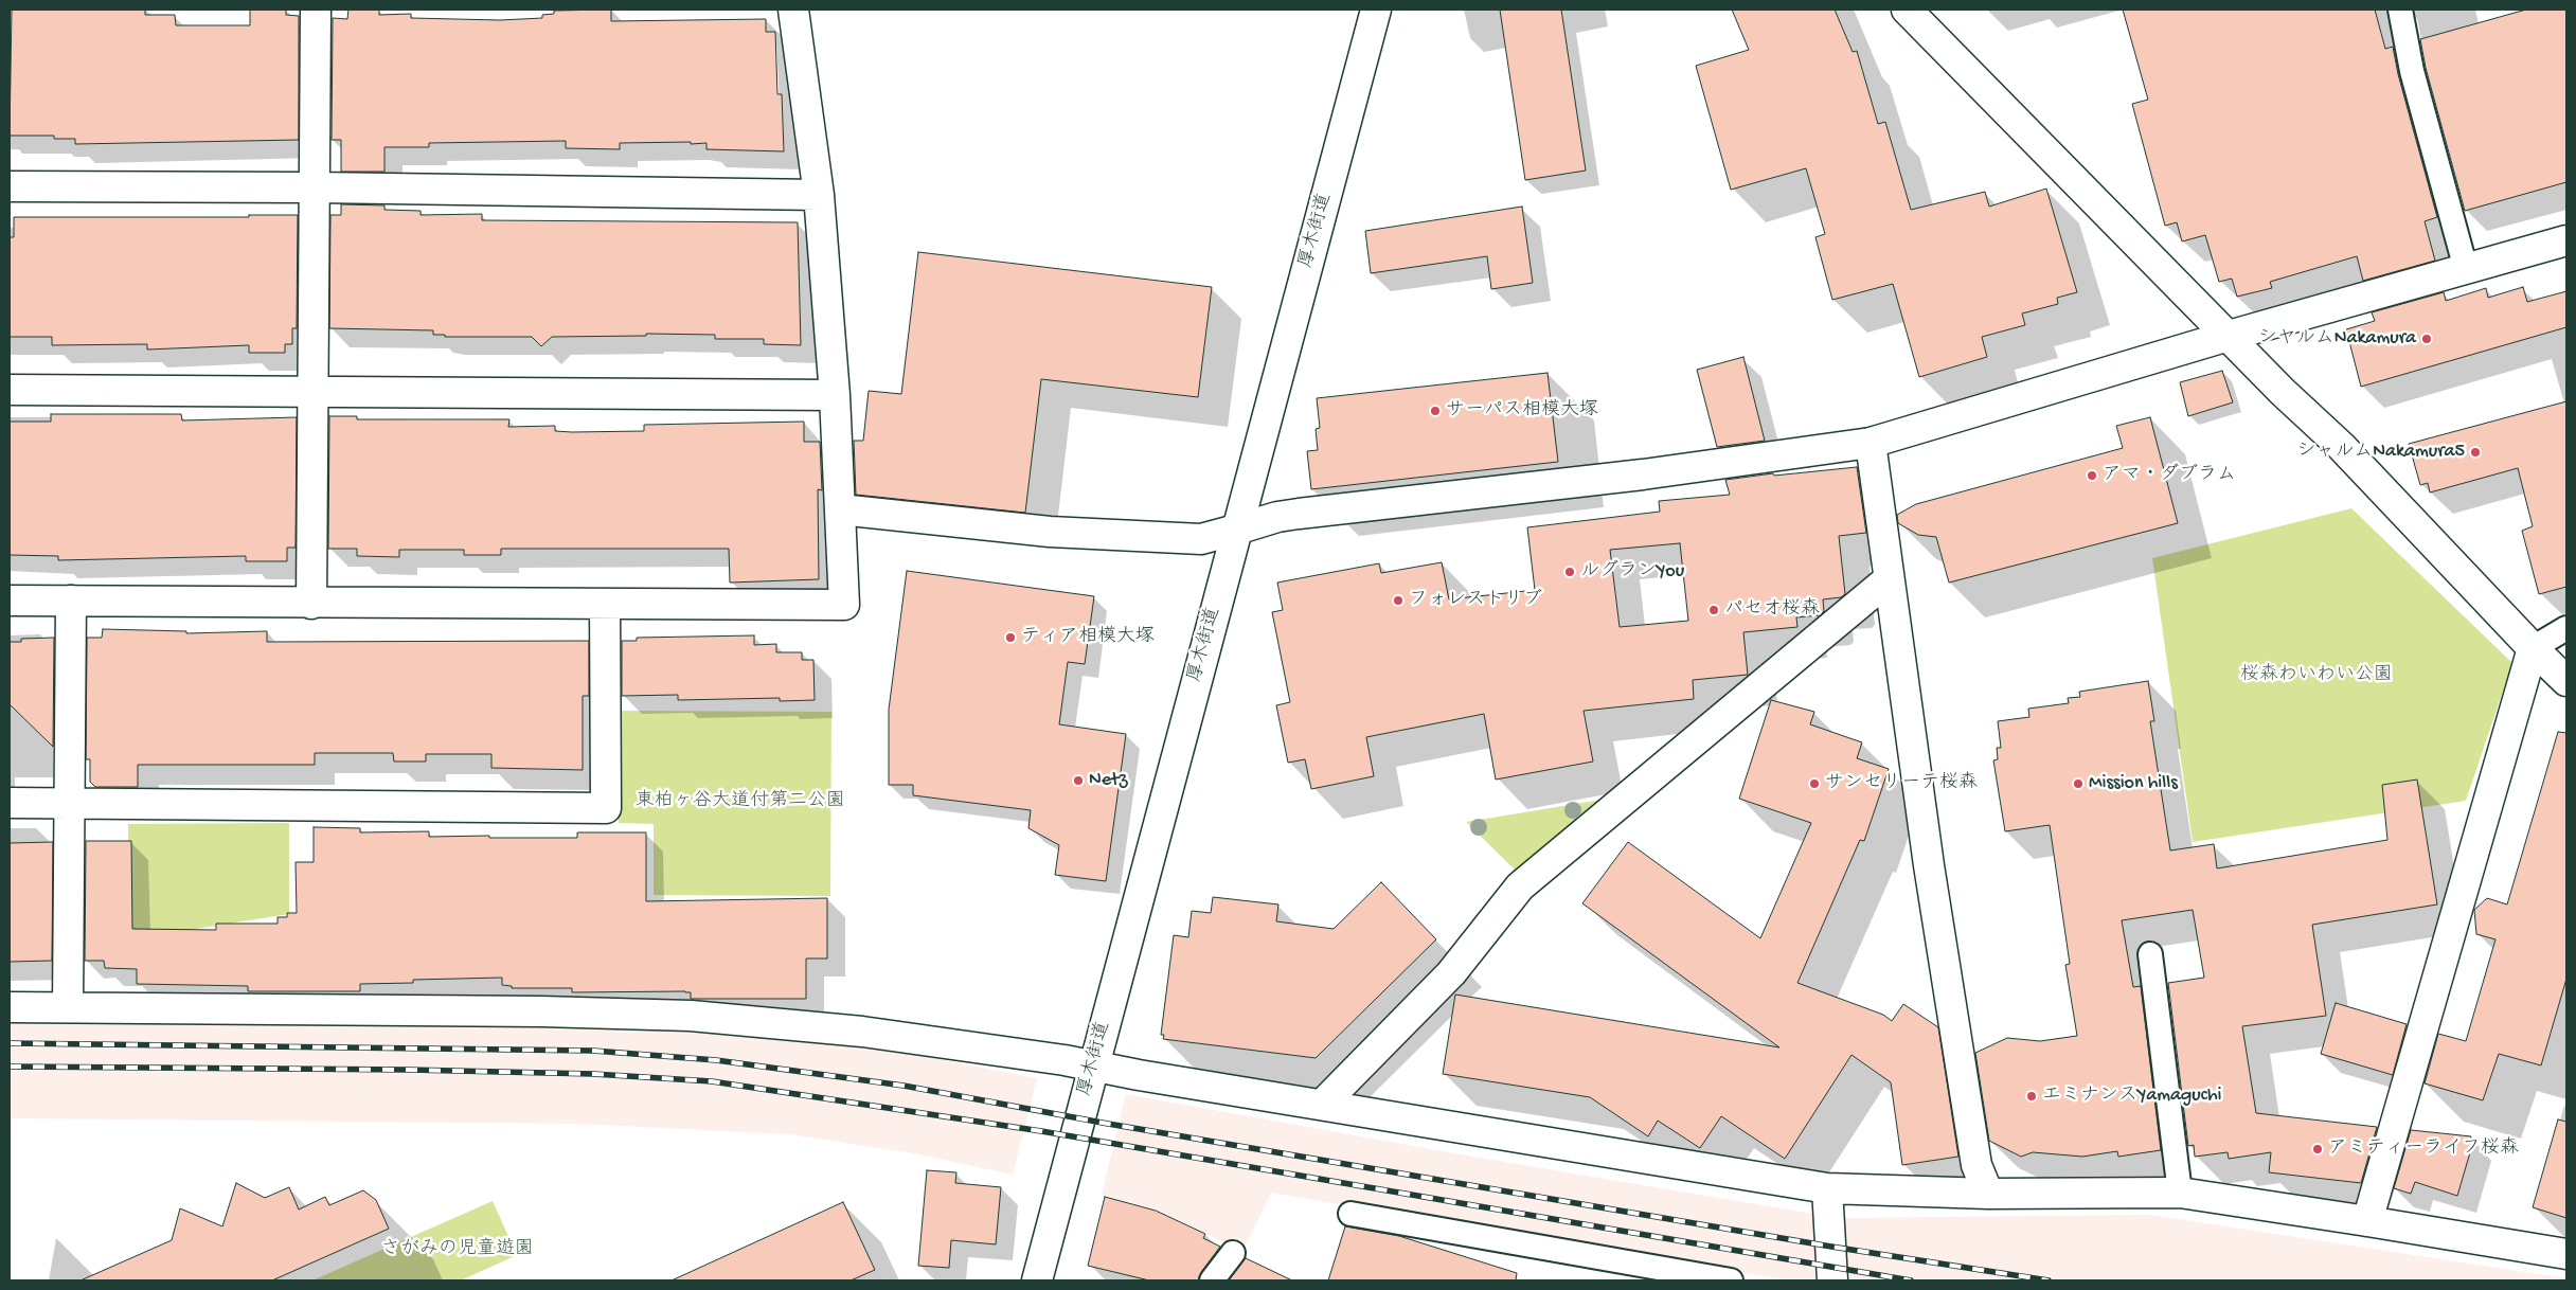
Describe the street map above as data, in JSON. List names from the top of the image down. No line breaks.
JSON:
{"streets":{"street":["厚木街道"]},"parks":["桜森わいわい公園","東柏ヶ谷大道付第二公園","さがみの児童遊園"],"places":["シヤルムNakamura","サーパス相模大塚","シャルムNakamura5","アマ・ダブラム","ルグランYou","フォレストリブ","パセオ桜森","ティア相模大塚","Netz","サンセリーテ桜森","Mission hills","エミナンスYamaguchi","アミティーライフ桜森"]}
